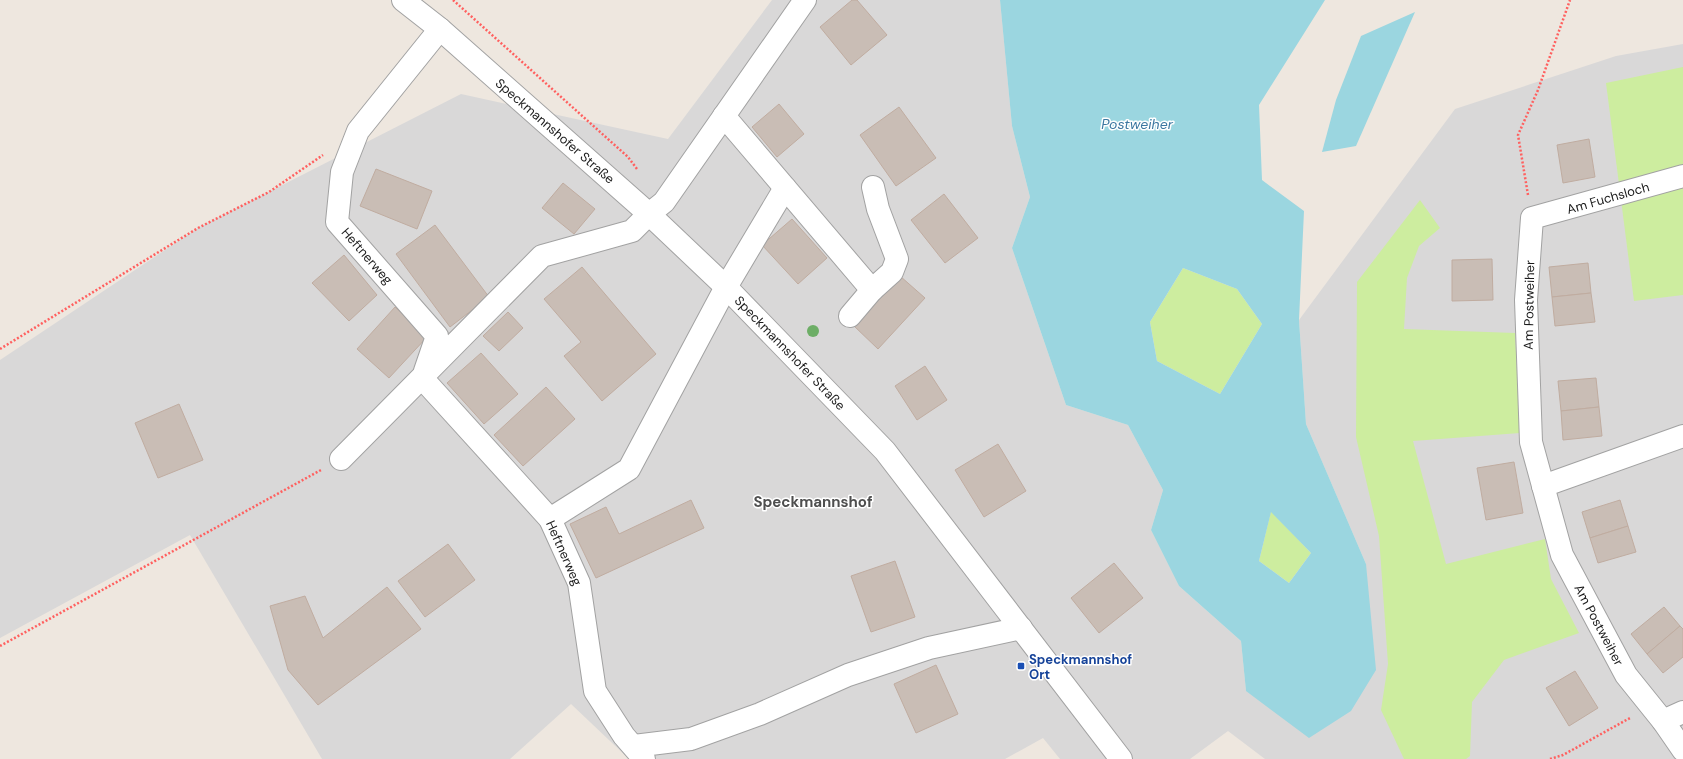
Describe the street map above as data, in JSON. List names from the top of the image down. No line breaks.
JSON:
{"streets":{"street":["Speckmannshofer Straße","Am Fuchsloch","Heftnerweg","Am Postweiher"]},"crossings":[["Speckmannshofer Straße","Heftnerweg"],["Am Fuchsloch","Am Postweiher"]],"districts":["Speckmannshof"],"water":["Postweiher"],"places":{"transit":["Speckmannshof Ort"]}}
